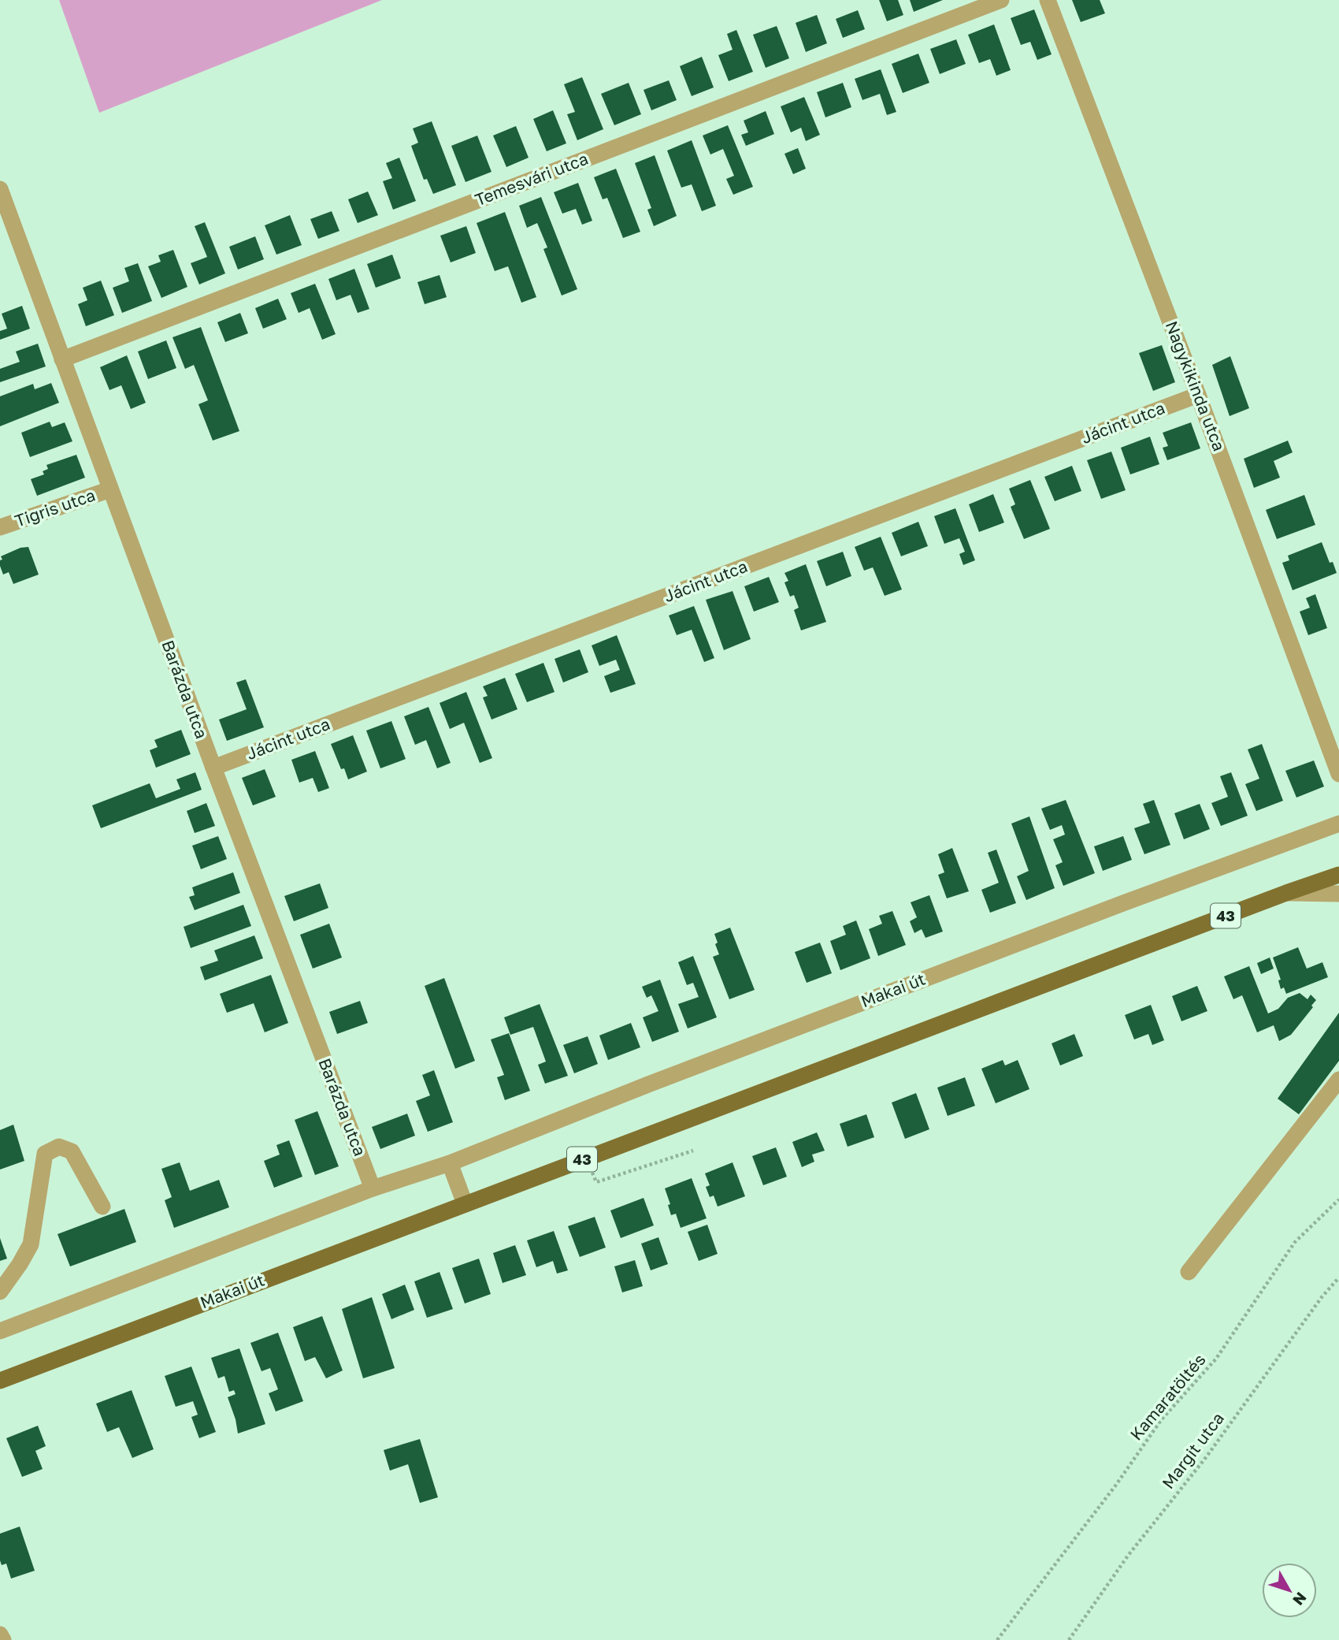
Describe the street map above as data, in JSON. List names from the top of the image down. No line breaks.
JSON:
{"streets":{"main road":["43","Makai út"],"street":["Temesvári utca","Nagykikinda utca","Jácint utca","Tigris utca","Barázda utca"],"path":["Kamaratöltés","Margit utca"]},"crossings":[["Temesvári utca","Barázda utca"],["Nagykikinda utca","Jácint utca"],["Jácint utca","Barázda utca"],["Tigris utca","Barázda utca"],["Barázda utca","Makai út"]],"north":"bottom right"}
